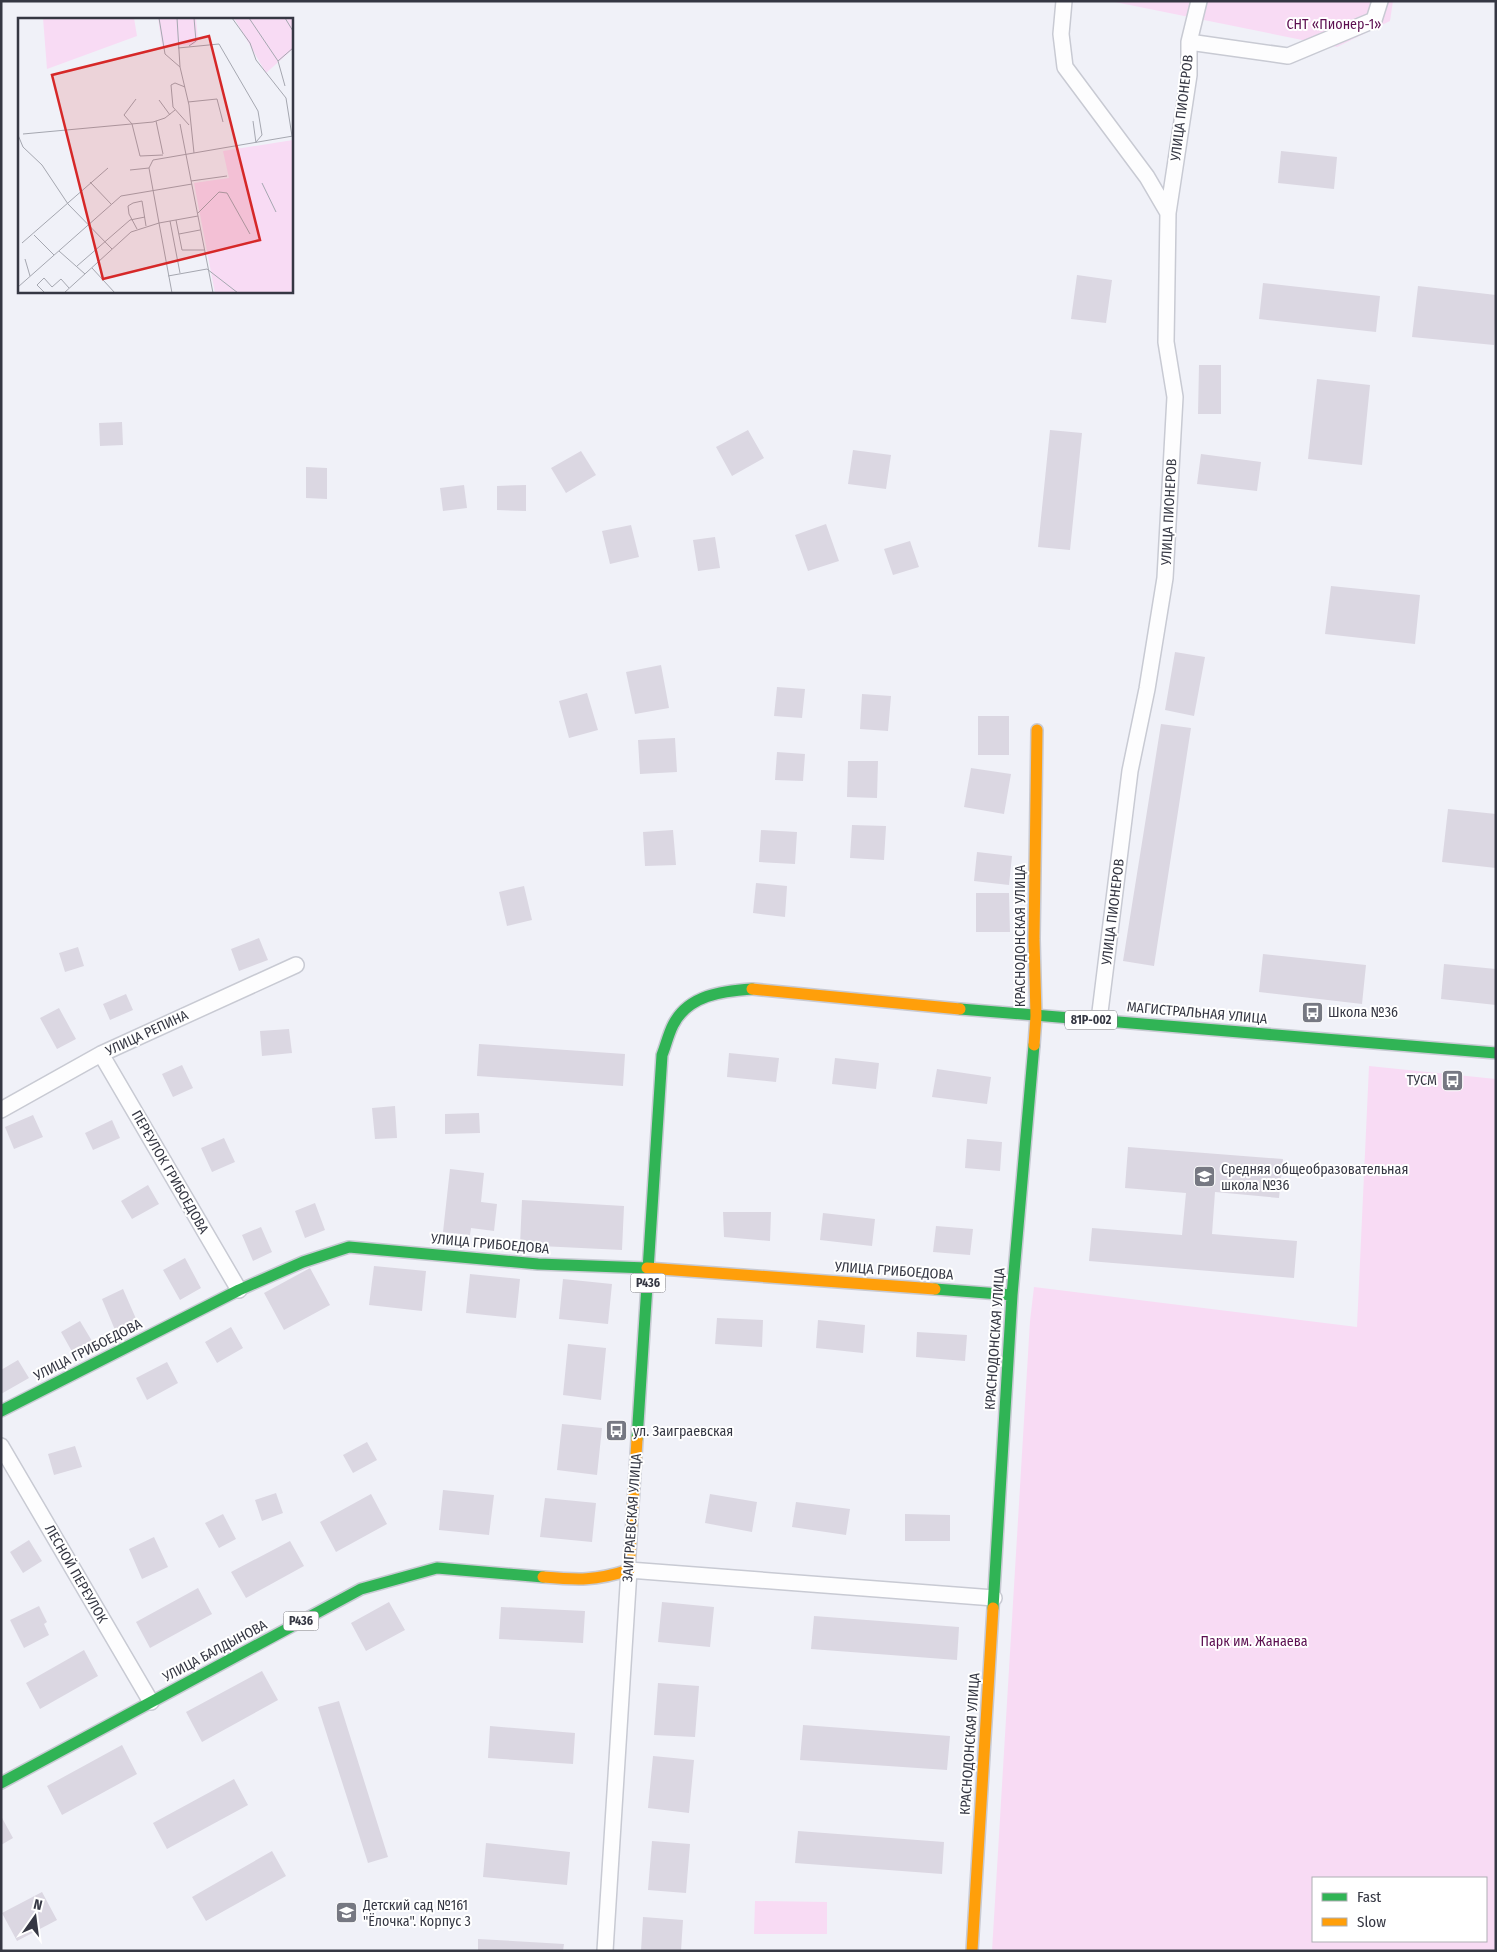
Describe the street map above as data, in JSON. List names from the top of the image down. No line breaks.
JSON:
{"streets":{"street":["УЛИЦА ПИОНЕРОВ","КРАСНОДОНСКАЯ УЛИЦА","МАГИСТРАЛЬНАЯ УЛИЦА","81Р-002","УЛИЦА РЕПИНА","ПЕРЕУЛОК ГРИБОЕДОВА","УЛИЦА ГРИБОЕДОВА","P436","ЗАИГРАЕВСКАЯ УЛИЦА","ЛЕСНОЙ ПЕРЕУЛОК","УЛИЦА БАЛДЫНОВА"]},"crossings":[["УЛИЦА ПИОНЕРОВ","МАГИСТРАЛЬНАЯ УЛИЦА"],["КРАСНОДОНСКАЯ УЛИЦА","МАГИСТРАЛЬНАЯ УЛИЦА"],["КРАСНОДОНСКАЯ УЛИЦА","УЛИЦА ГРИБОЕДОВА"],["МАГИСТРАЛЬНАЯ УЛИЦА","ЗАИГРАЕВСКАЯ УЛИЦА"],["УЛИЦА РЕПИНА","ПЕРЕУЛОК ГРИБОЕДОВА"],["ПЕРЕУЛОК ГРИБОЕДОВА","УЛИЦА ГРИБОЕДОВА"],["УЛИЦА ГРИБОЕДОВА","ЗАИГРАЕВСКАЯ УЛИЦА"],["ЗАИГРАЕВСКАЯ УЛИЦА","УЛИЦА БАЛДЫНОВА"],["ЛЕСНОЙ ПЕРЕУЛОК","УЛИЦА БАЛДЫНОВА"]],"parks":["СНТ «Пионер-1»","Парк им. Жанаева"],"places":{"bus stop":["Школа №36","ТУСМ","ул. Заиграевская"],"school or university":["Средняя общеобразовательная школа №36","Детский сад №161 \"Ёлочка\". Корпус 3"]},"legend":["Fast","Slow"],"north":"top"}
